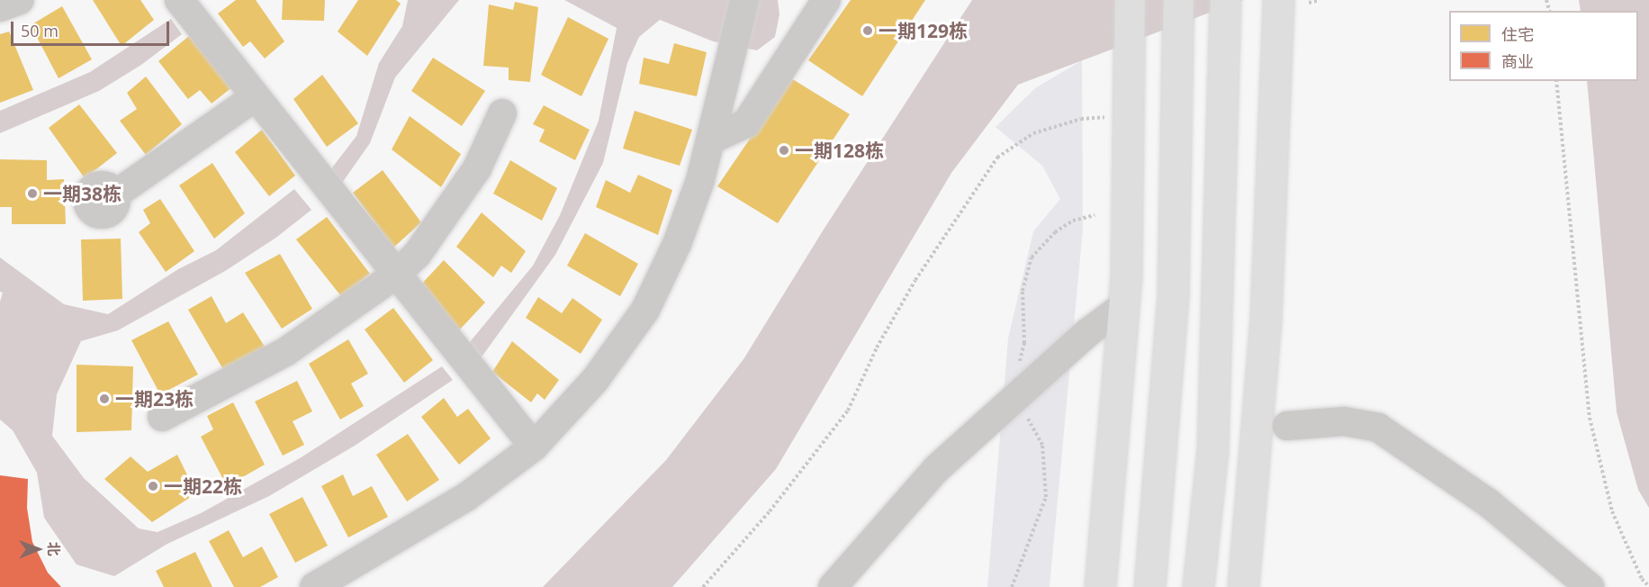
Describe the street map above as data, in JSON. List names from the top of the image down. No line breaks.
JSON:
{"places":["一期129栋","一期128栋","一期38栋","一期23栋","一期22栋"],"legend":["住宅","商业"],"scale_bar":"50 m","north":"right"}
